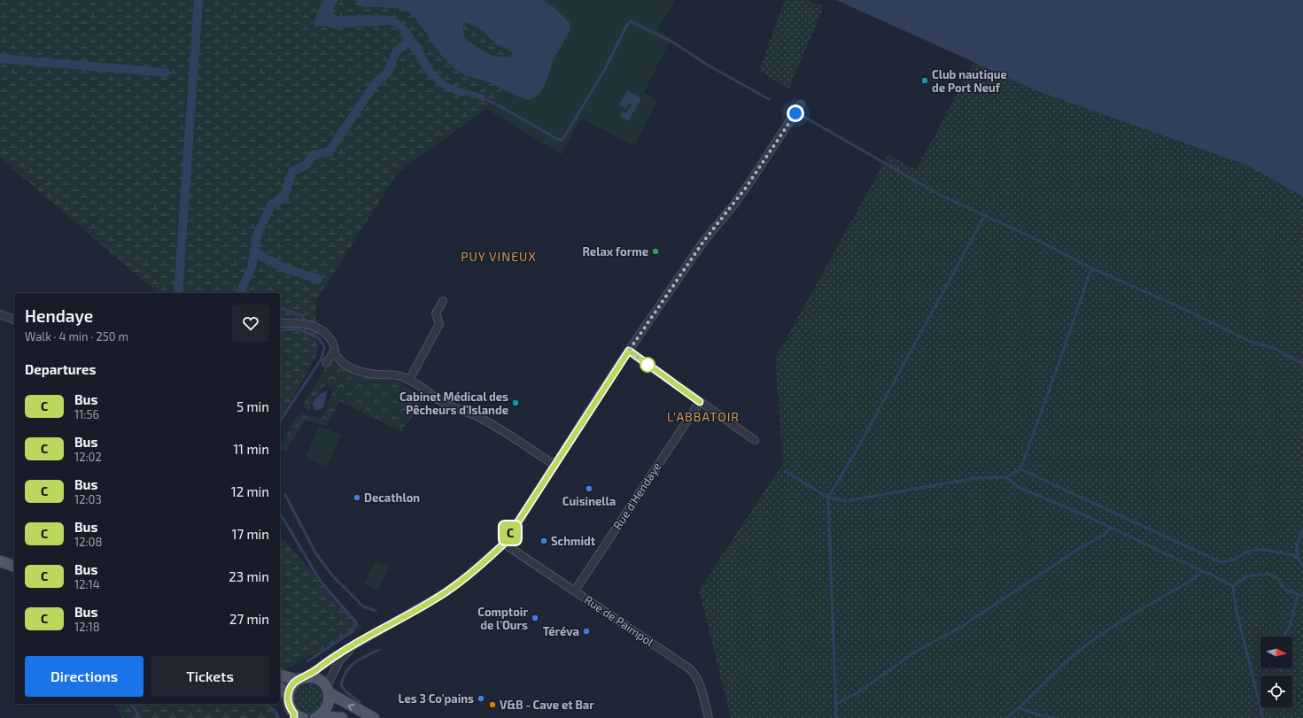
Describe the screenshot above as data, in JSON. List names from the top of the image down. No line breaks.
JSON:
{"streets":{"street":["Rue d'Hendaye","Rue de Paimpol"]},"crossings":[["Rue d'Hendaye","Rue de Paimpol"]],"districts":["PUY VINEUX","L'ABBATOIR"],"places":["Club nautique de Port Neuf","Relax forme","Cabinet Médical des Pêcheurs d'Islande","Cuisinella","Decathlon","Schmidt","Comptoir de l'Ours","Téréva","Les 3 Co'pains","V&B - Cave et Bar"],"lines":["bus line C"],"north":"right","page":{"on_map":"C","heading":[["Hendaye","Walk · 4 min · 250 m"],"Departures"],"list":[{"mark":"C","name":"Bus","note":"11:56","value":"5 min"},{"mark":"C","name":"Bus","note":"12:02","value":"11 min"},{"mark":"C","name":"Bus","note":"12:03","value":"12 min"},{"mark":"C","name":"Bus","note":"12:08","value":"17 min"},{"mark":"C","name":"Bus","note":"12:14","value":"23 min"},{"mark":"C","name":"Bus","note":"12:18","value":"27 min"}],"buttons":["Directions","Tickets"]}}
